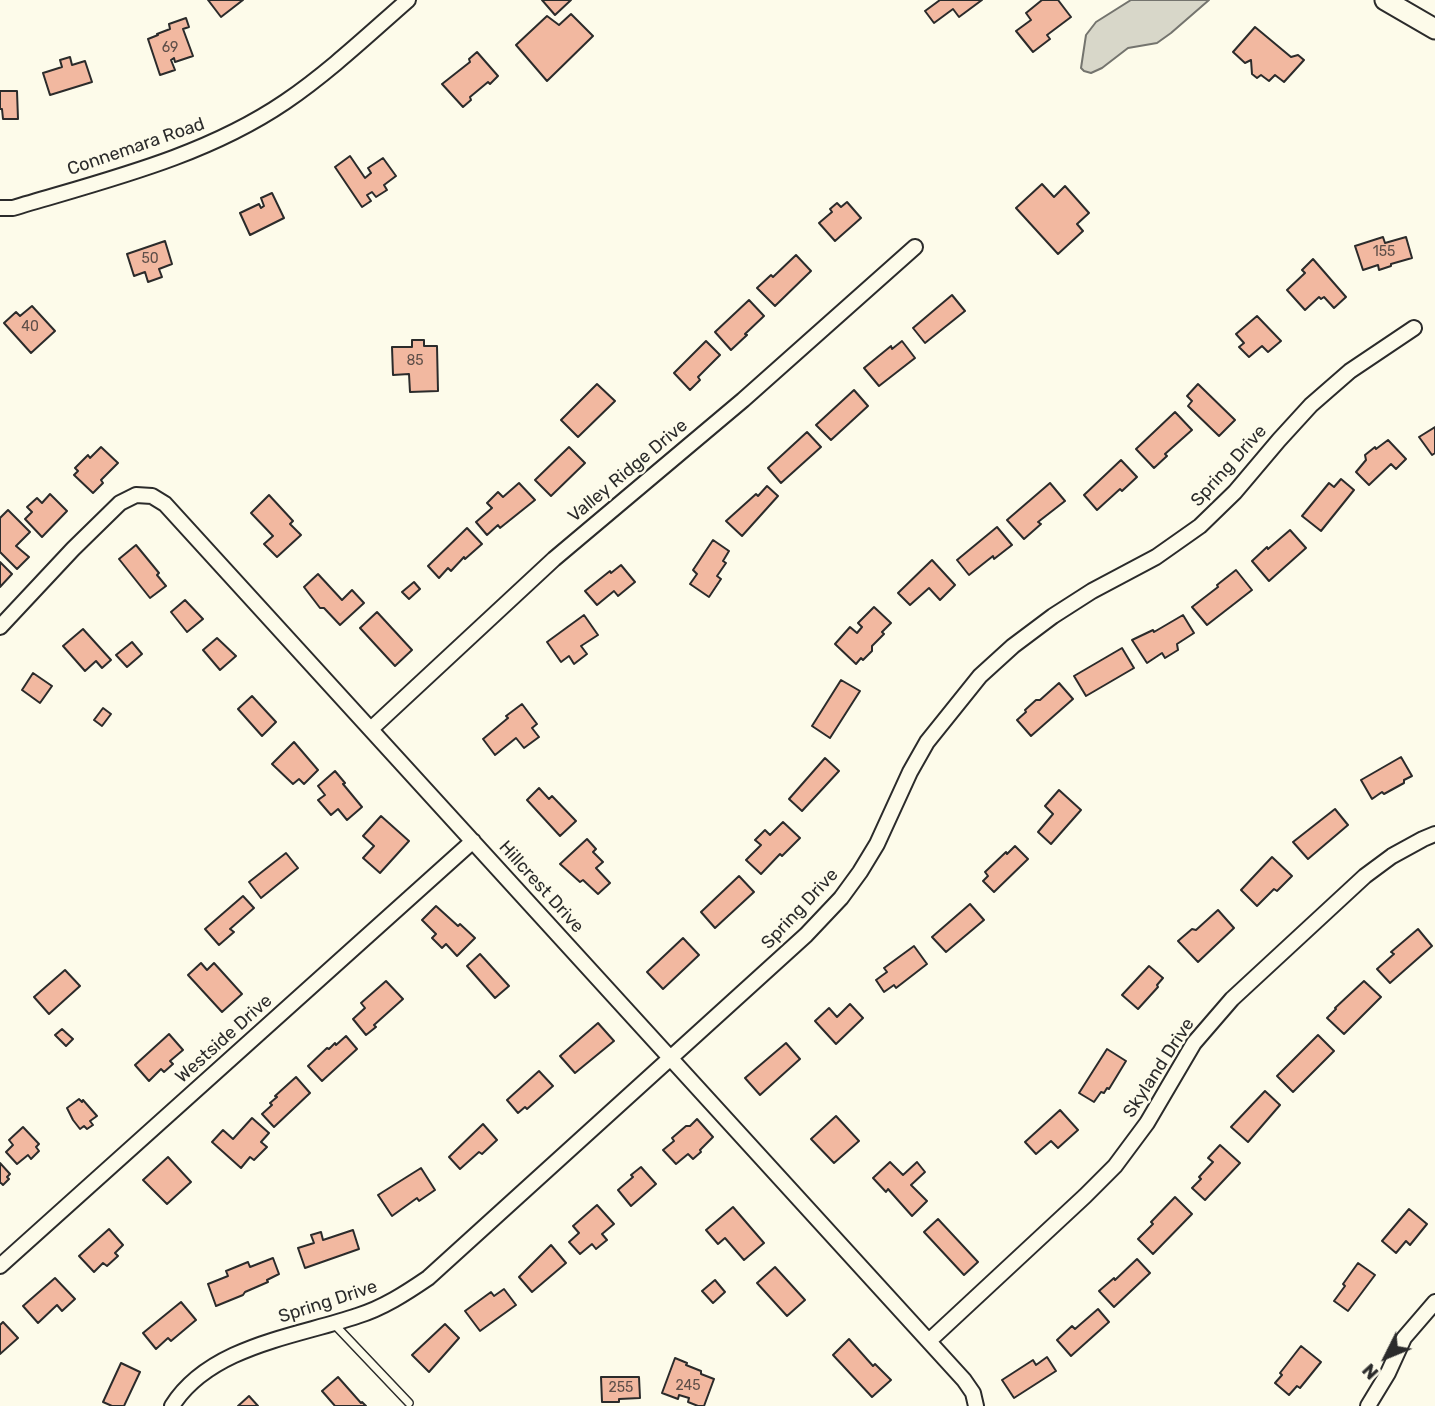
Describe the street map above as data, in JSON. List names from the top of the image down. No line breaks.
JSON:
{"streets":{"street":["Connemara Road","Spring Drive","Valley Ridge Drive","Hillcrest Drive","Westside Drive","Skyland Drive"]},"crossings":[["Spring Drive","Hillcrest Drive"],["Valley Ridge Drive","Hillcrest Drive"],["Hillcrest Drive","Westside Drive"],["Hillcrest Drive","Skyland Drive"]],"house_numbers":["69","155","50","40","85","245","255"],"north":"bottom left"}
